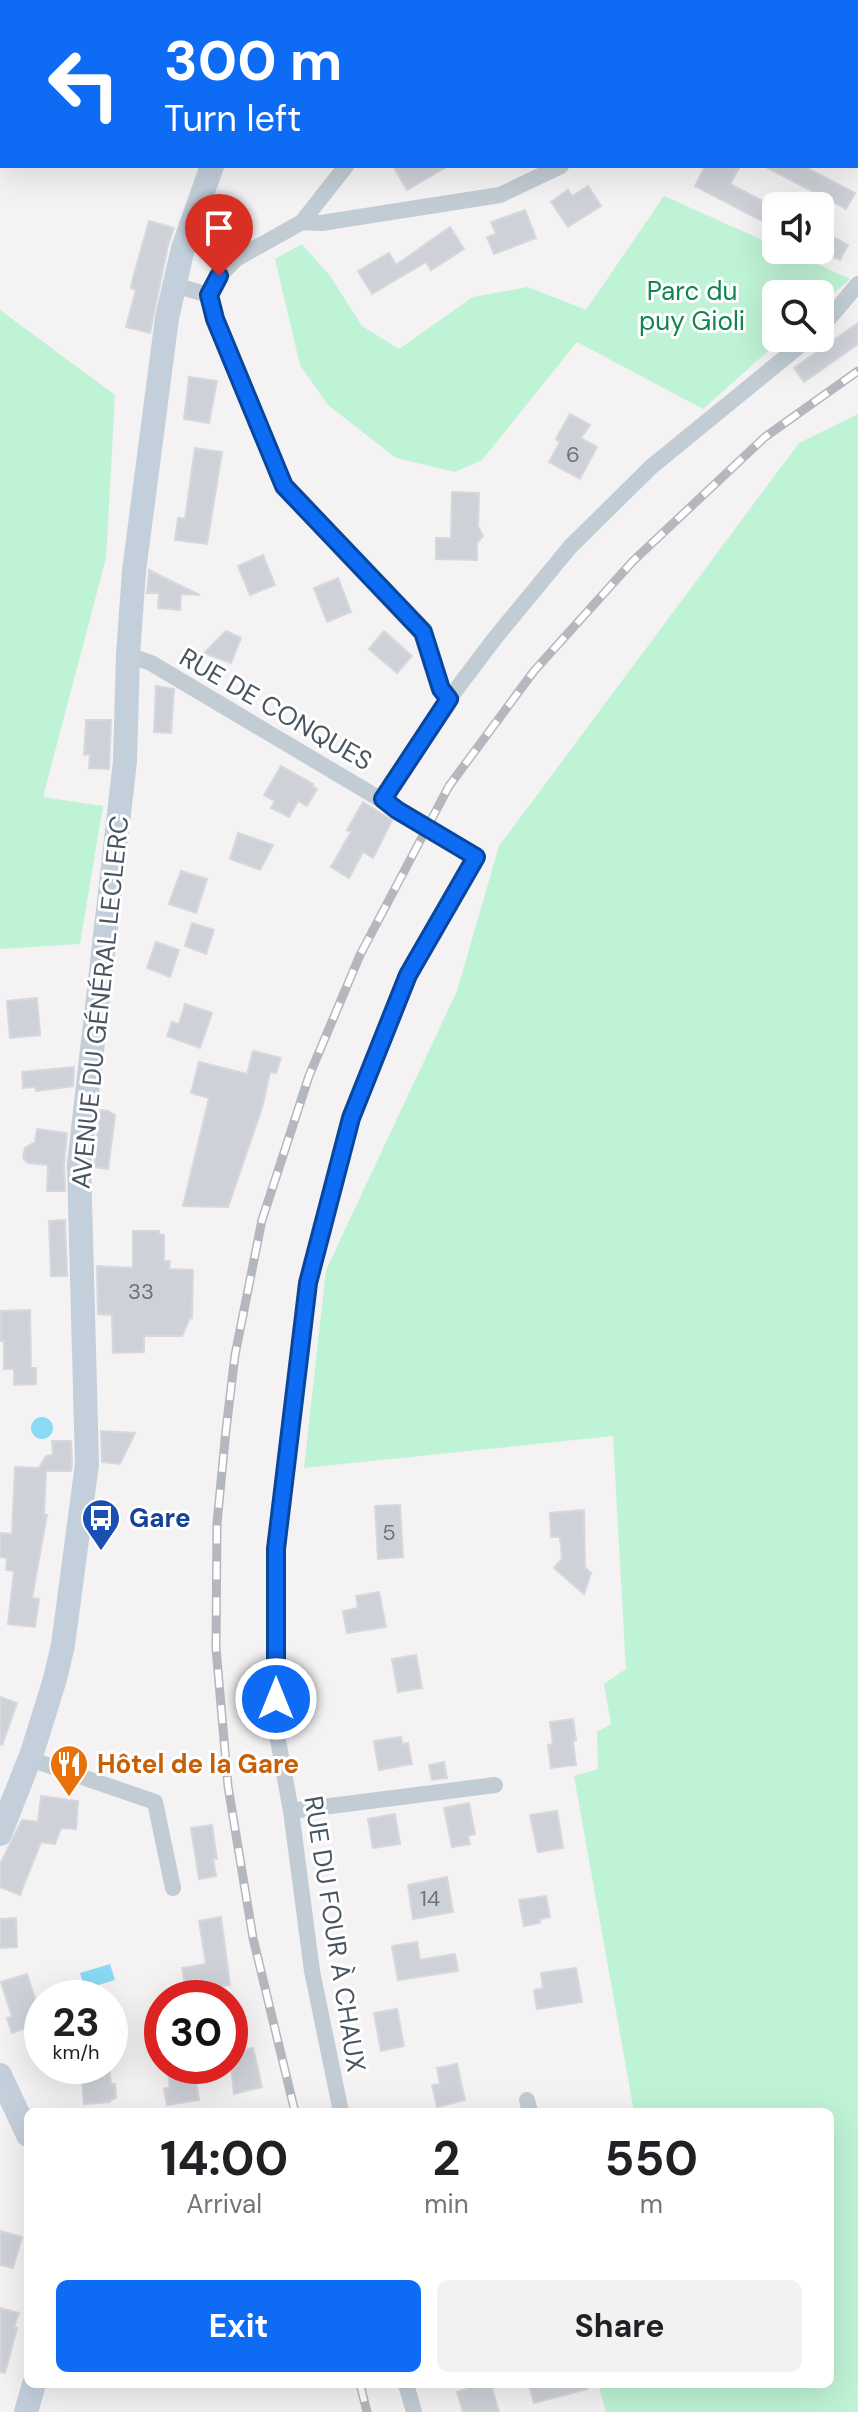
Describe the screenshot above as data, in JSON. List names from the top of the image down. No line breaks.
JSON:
{"streets":{"street":["RUE DE CONQUES","AVENUE DU GÉNÉRAL LECLERC","RUE DU FOUR À CHAUX"]},"crossings":[["RUE DE CONQUES","AVENUE DU GÉNÉRAL LECLERC"],["RUE DE CONQUES","RUE DU FOUR À CHAUX"]],"parks":["Parc du puy Gioli"],"places":{"bus stop":["Gare"],"restaurant":["Hôtel de la Gare"]},"house_numbers":["6","33","5","14"],"page":{"turn":["300 m","Turn left"],"speed":"23 km/h","limit":"30","eta":["14:00","Arrival","2","min","550","m"],"buttons":["Exit","Share"]}}
